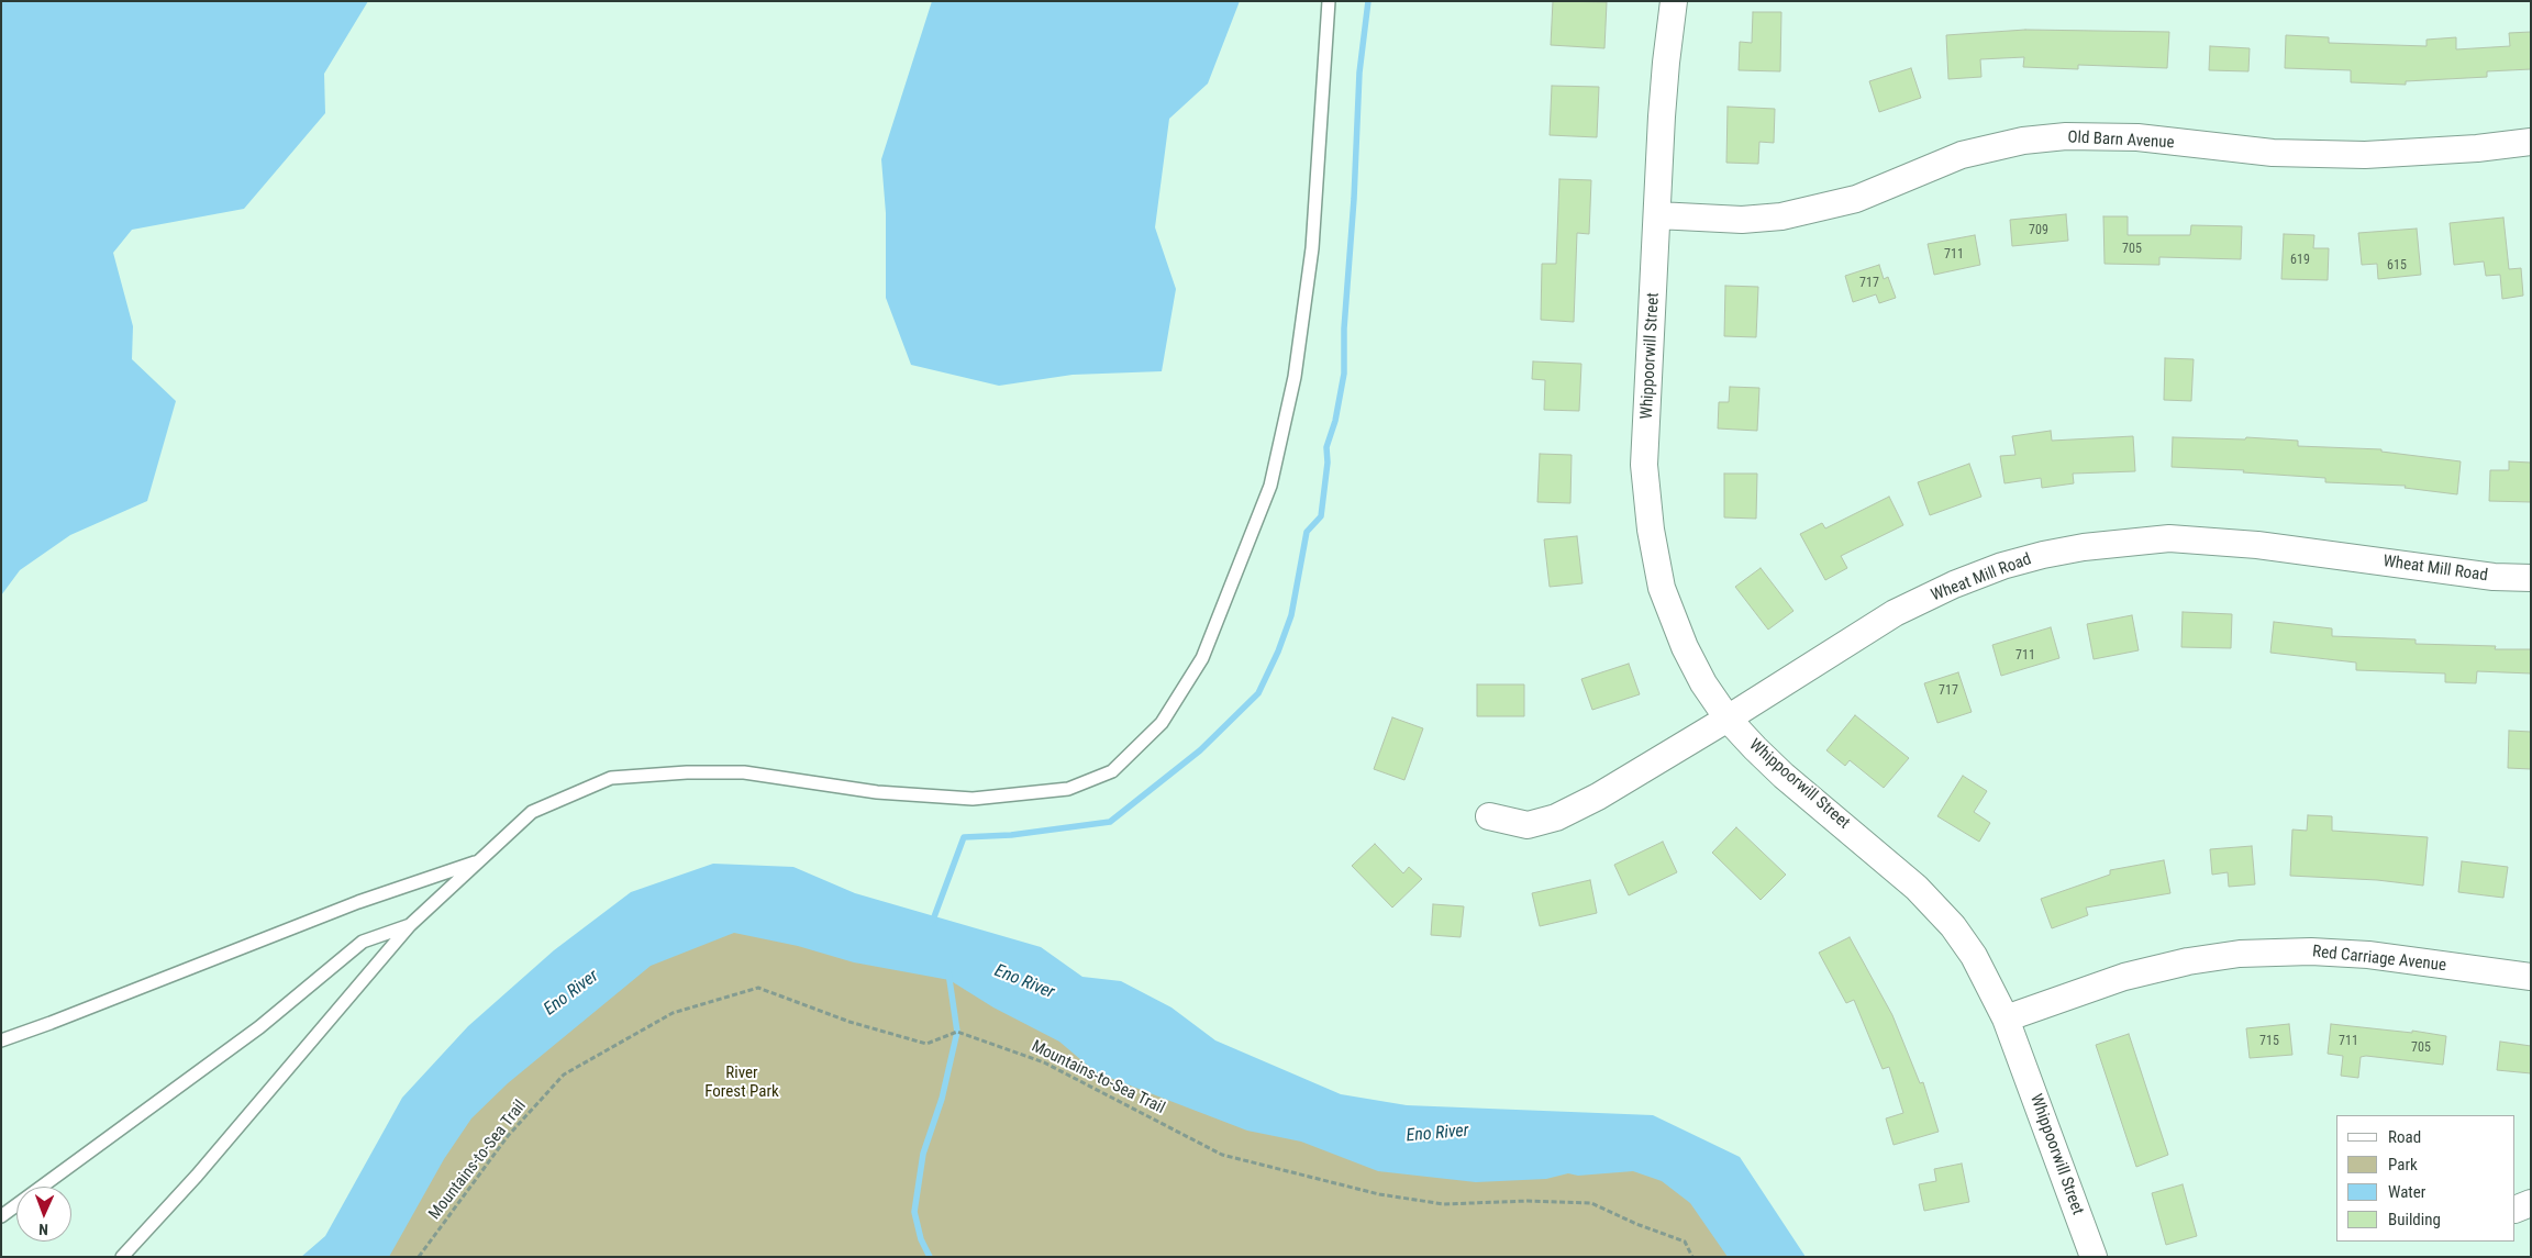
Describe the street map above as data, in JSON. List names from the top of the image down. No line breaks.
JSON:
{"streets":{"street":["Old Barn Avenue","Whippoorwill Street","Wheat Mill Road","Red Carriage Avenue"],"path":["Mountains-to-Sea Trail"]},"crossings":[["Old Barn Avenue","Whippoorwill Street"],["Whippoorwill Street","Wheat Mill Road"],["Whippoorwill Street","Red Carriage Avenue"]],"water":["Eno River"],"parks":["River Forest Park"],"house_numbers":["709","705","711","619","615","717","711","717","715","711","705"],"legend":["Road","Park","Water","Building"],"north":"bottom"}
